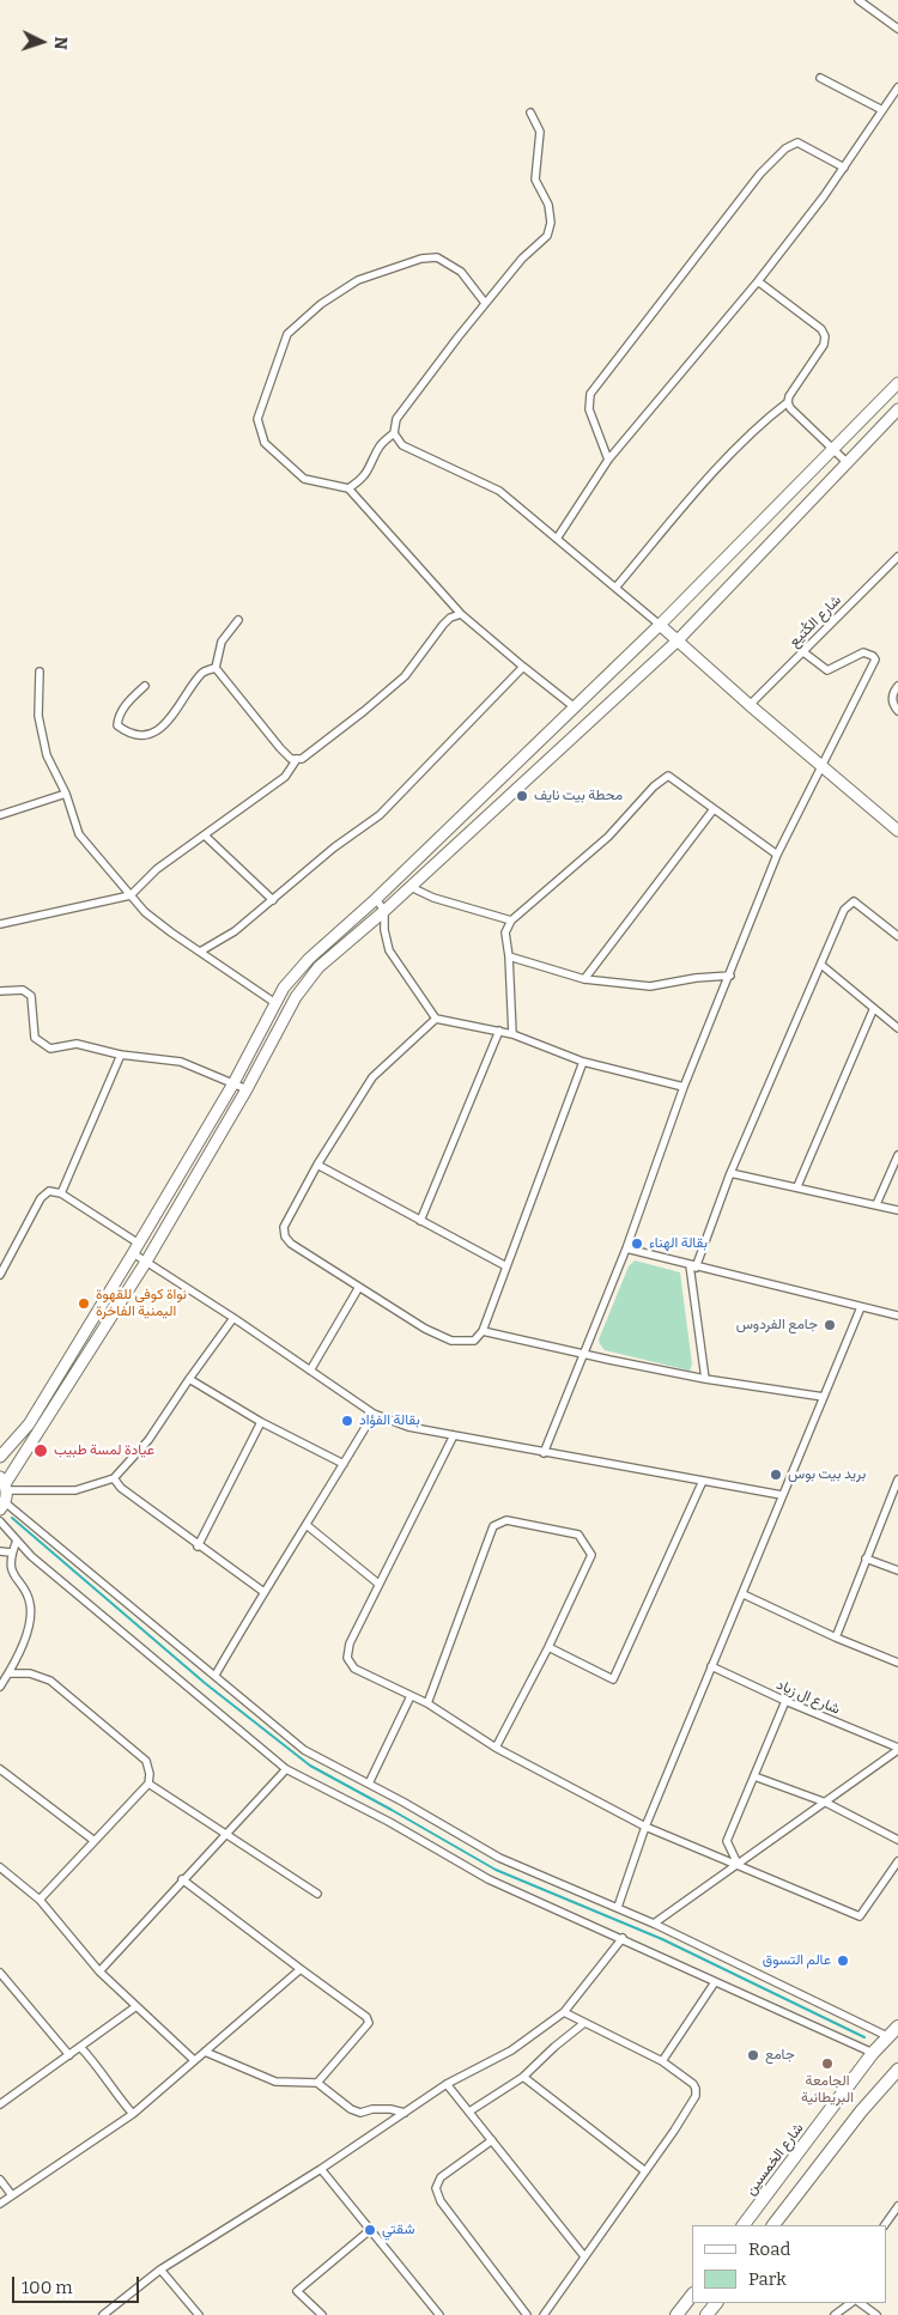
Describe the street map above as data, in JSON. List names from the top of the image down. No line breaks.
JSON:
{"streets":{"main road":["شارع الخمسين"],"street":["شارع الكُتيع","شارع ال زياد"]},"places":["محطة بيت نايف","بقالة الهناء","نواة كوفي للقهوة اليمنية الفاخرة","جامع الفردوس","بقالة الفؤاد","عيادة لمسة طبيب","بريد بيت بوس","عالم التسوق","جامع","الجامعة البريطانية","شقتي"],"legend":["Road","Park"],"scale_bar":"100 m","north":"right"}
